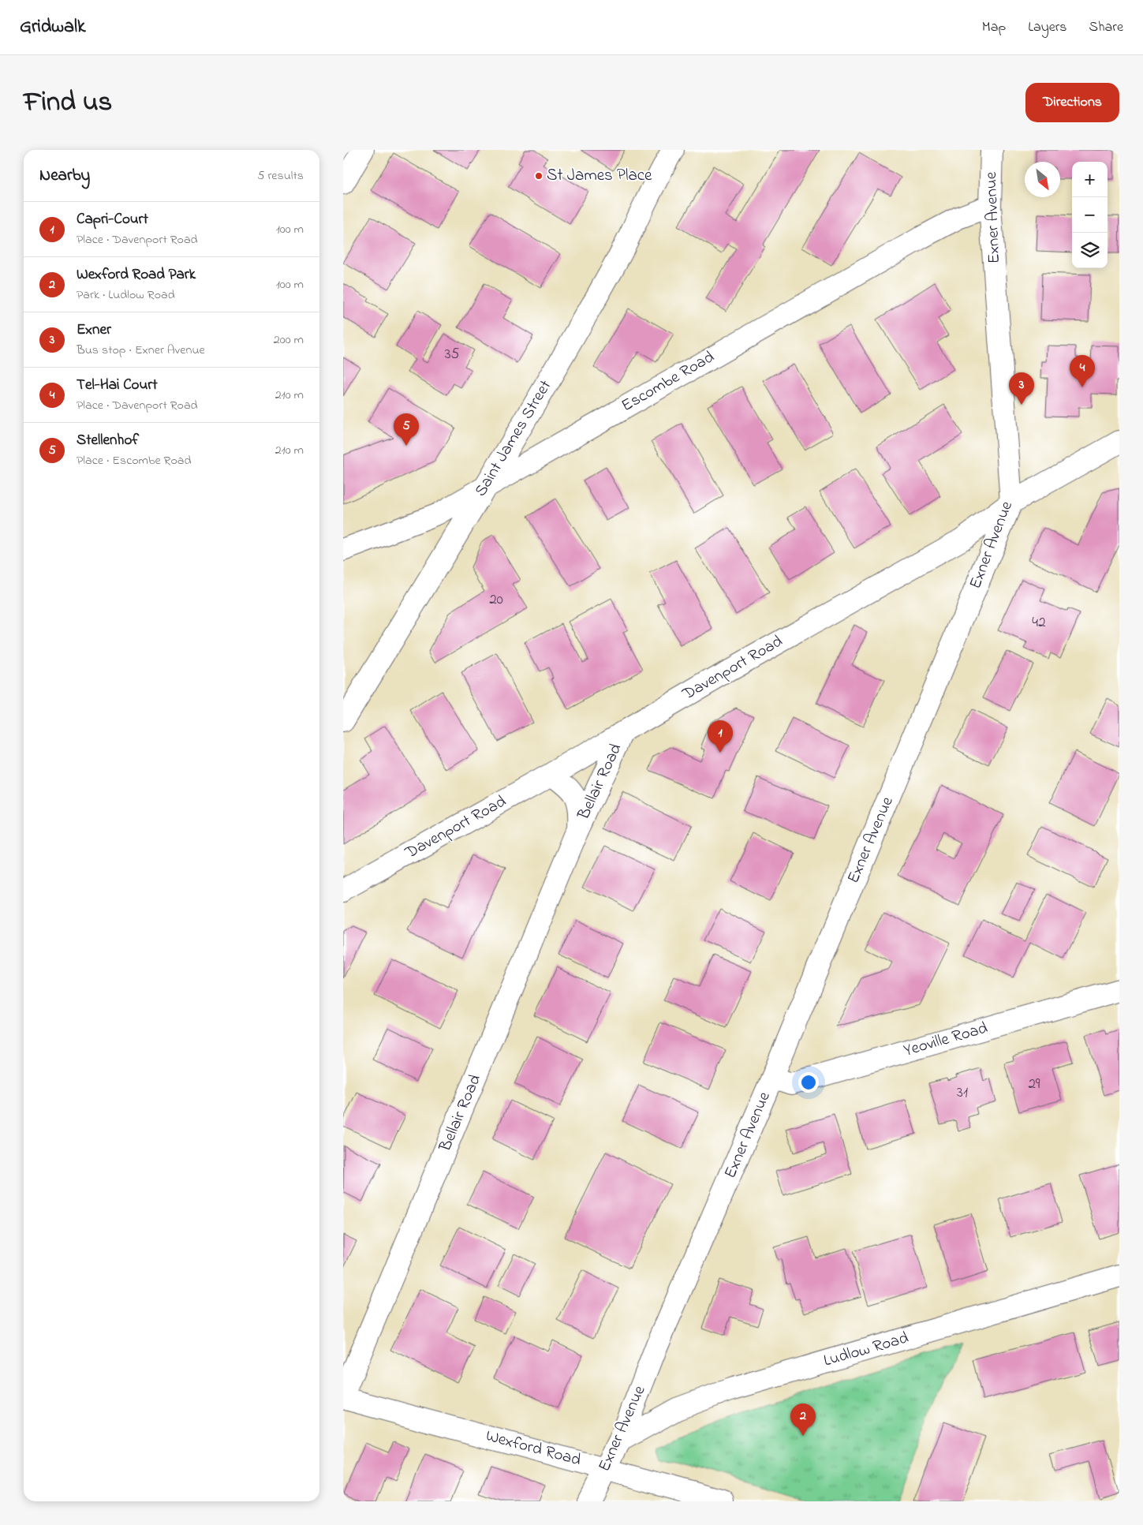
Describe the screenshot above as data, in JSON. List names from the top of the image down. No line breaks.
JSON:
{"streets":{"street":["Exner Avenue","Escombe Road","Saint James Street","Davenport Road","Bellair Road","Yeoville Road","Ludlow Road","Wexford Road"]},"crossings":[["Exner Avenue","Escombe Road"],["Exner Avenue","Davenport Road"],["Exner Avenue","Yeoville Road"],["Exner Avenue","Ludlow Road"],["Exner Avenue","Wexford Road"],["Escombe Road","Saint James Street"],["Davenport Road","Bellair Road"]],"places":["St James Place"],"house_numbers":["35","20","42","29","31"],"north":"bottom right","page":{"header":"Gridwalk","nav":["Map","Layers","Share"],"title":"Find us","buttons":"Directions","heading":["Nearby","5 results"],"map_buttons":["+","−"],"list":[{"mark":"1","name":"Capri-Court","note":"Place · Davenport Road","value":"100 m"},{"mark":"2","name":"Wexford Road Park","note":"Park · Ludlow Road","value":"100 m"},{"mark":"3","name":"Exner","note":"Bus stop · Exner Avenue","value":"200 m"},{"mark":"4","name":"Tel-Hai Court","note":"Place · Davenport Road","value":"210 m"},{"mark":"5","name":"Stellenhof","note":"Place · Escombe Road","value":"210 m"}],"pins":["4","3","5","1","2"]}}
